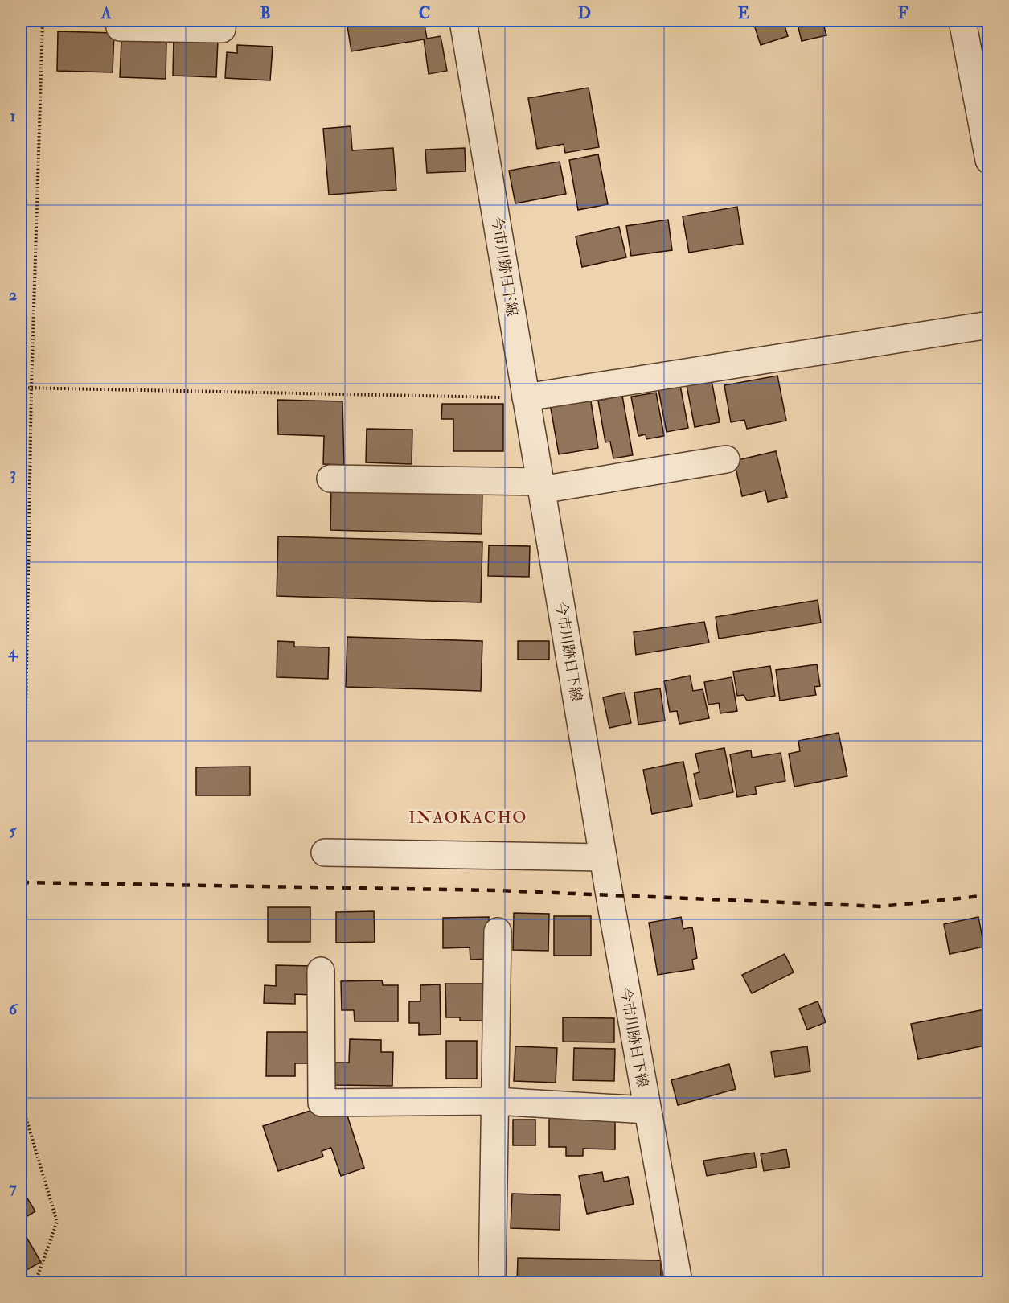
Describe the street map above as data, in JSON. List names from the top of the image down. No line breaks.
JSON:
{"streets":{"street":["今市川跡日下線"]},"districts":["INAOKACHO"],"grid":{"columns":["A","B","C","D","E","F"],"rows":["1","2","3","4","5","6","7"]}}
